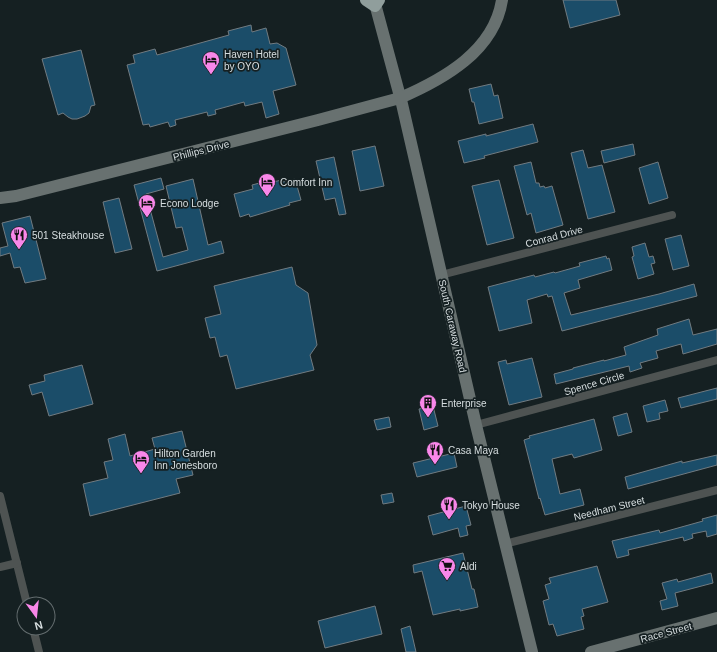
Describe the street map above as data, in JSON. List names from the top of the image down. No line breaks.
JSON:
{"streets":{"street":["Phillips Drive","Conrad Drive","South Caraway Road","Spence Circle","Needham Street","Race Street"]},"crossings":[["Phillips Drive","South Caraway Road"],["Conrad Drive","South Caraway Road"],["South Caraway Road","Spence Circle"],["South Caraway Road","Needham Street"]],"places":{"hotel":["Haven Hotel by OYO","Comfort Inn","Econo Lodge","Hilton Garden Inn Jonesboro"],"restaurant":["501 Steakhouse","Casa Maya","Tokyo House"],"building":["Enterprise"],"supermarket":["Aldi"]},"north":"bottom"}
